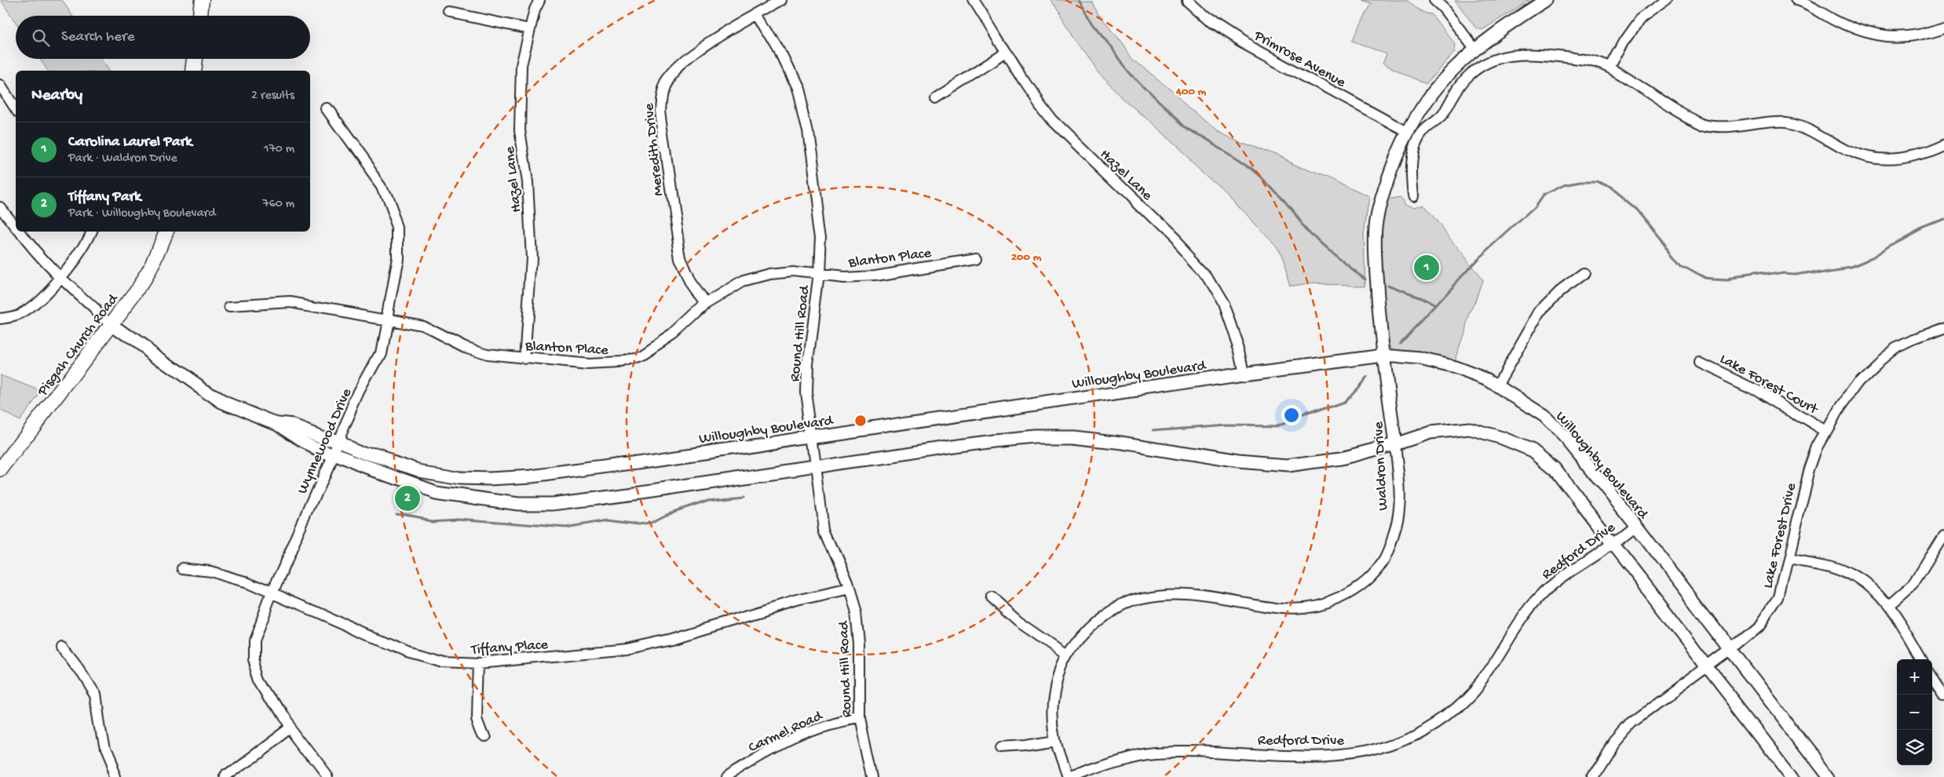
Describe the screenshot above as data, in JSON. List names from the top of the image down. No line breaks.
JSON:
{"streets":{"main road":["Pisgah Church Road"],"street":["Primrose Avenue","Meredith Drive","Hazel Lane","Blanton Place","Round Hill Road","Willoughby Boulevard","Lake Forest Court","Wynnewood Drive","Waldron Drive","Lake Forest Drive","Redford Drive","Tiffany Place","Carmel Road"]},"crossings":[["Primrose Avenue","Waldron Drive"],["Meredith Drive","Blanton Place"],["Meredith Drive","Round Hill Road"],["Hazel Lane","Blanton Place"],["Hazel Lane","Willoughby Boulevard"],["Blanton Place","Round Hill Road"],["Blanton Place","Wynnewood Drive"],["Round Hill Road","Willoughby Boulevard"],["Round Hill Road","Tiffany Place"],["Round Hill Road","Carmel Road"],["Pisgah Church Road","Willoughby Boulevard"],["Willoughby Boulevard","Wynnewood Drive"],["Willoughby Boulevard","Waldron Drive"],["Willoughby Boulevard","Lake Forest Drive"],["Willoughby Boulevard","Redford Drive"],["Lake Forest Court","Lake Forest Drive"],["Wynnewood Drive","Tiffany Place"],["Waldron Drive","Redford Drive"]],"page":{"search":"Search here","heading":["Nearby","2 results"],"list":[{"mark":"1","name":"Carolina Laurel Park","note":"Park · Waldron Drive","value":"170 m"},{"mark":"2","name":"Tiffany Park","note":"Park · Willoughby Boulevard","value":"760 m"}],"pins":["1","2"],"map_buttons":["+","−"]},"rings":["400 m","200 m"]}
